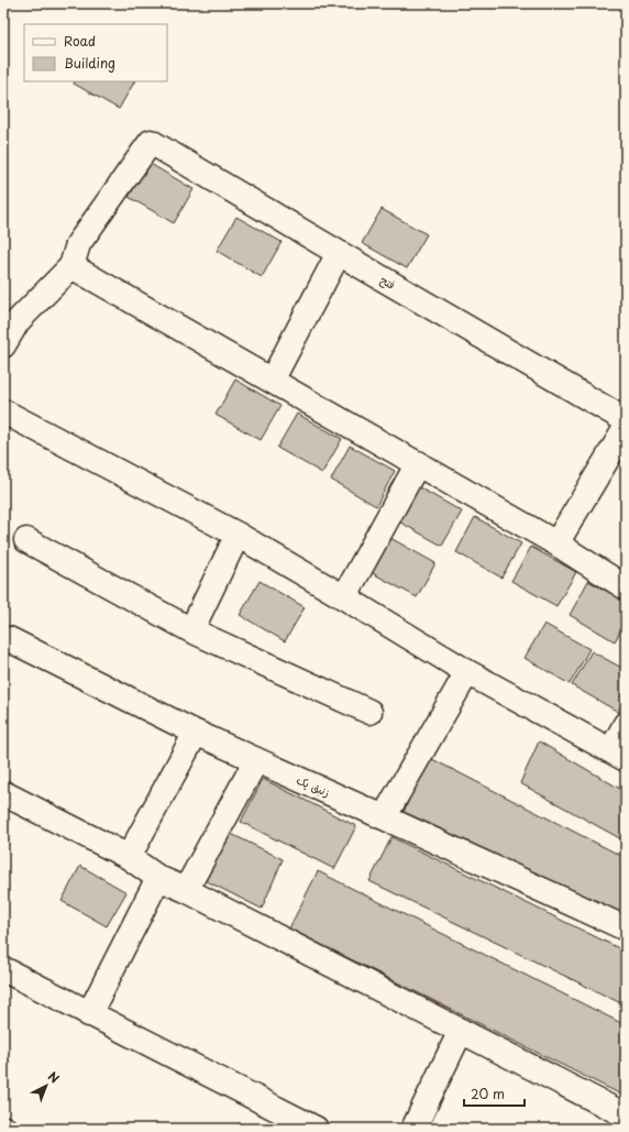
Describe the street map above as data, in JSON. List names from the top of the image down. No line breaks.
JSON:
{"streets":{"street":["فتح","زنبق یک"]},"legend":["Road","Building"],"scale_bar":"20 m","north":"top right"}
